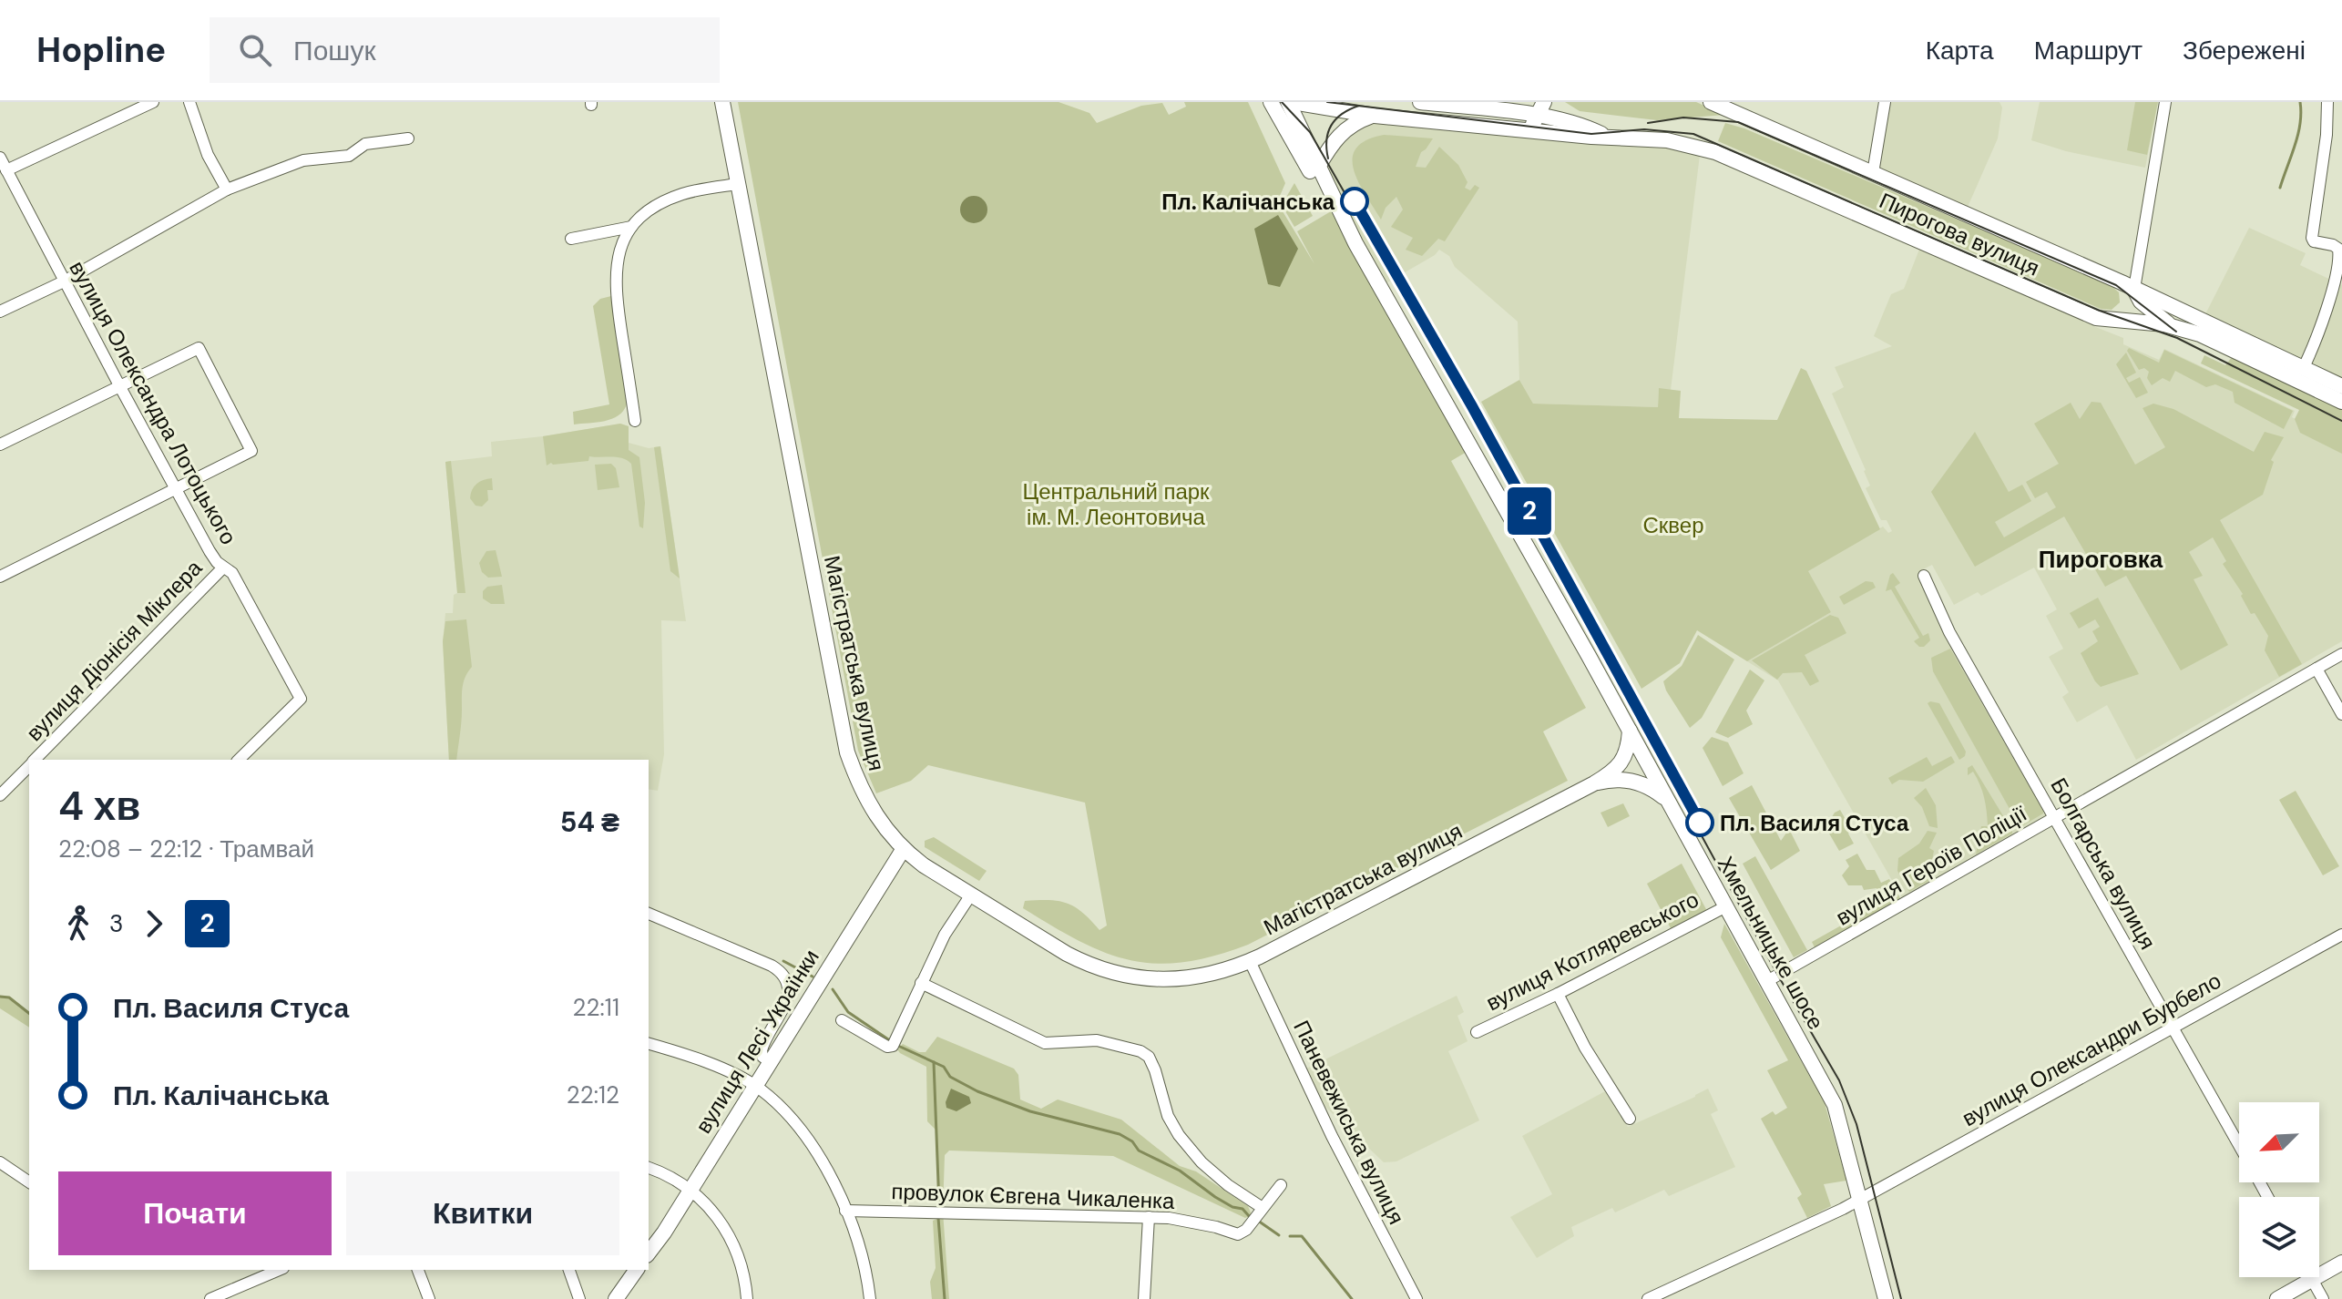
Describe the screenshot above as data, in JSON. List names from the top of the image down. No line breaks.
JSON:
{"streets":{"main road":["Пирогова вулиця","Магістратська вулиця","Хмельницьке шосе","вулиця Лесі Українки"],"street":["вулиця Олександра Лотоцького","вулиця Діонісія Міклера","Болгарська вулиця","вулиця Героїв Поліції","вулиця Котляревського","вулиця Олександри Бурбело","Паневежиська вулиця","провулок Євгена Чикаленка"]},"crossings":[["Пирогова вулиця","Хмельницьке шосе"],["вулиця Олександра Лотоцького","вулиця Діонісія Міклера"],["Магістратська вулиця","вулиця Лесі Українки"],["Магістратська вулиця","Паневежиська вулиця"],["Болгарська вулиця","вулиця Героїв Поліції"],["Болгарська вулиця","вулиця Олександри Бурбело"],["вулиця Героїв Поліції","Хмельницьке шосе"],["Хмельницьке шосе","вулиця Котляревського"],["Хмельницьке шосе","вулиця Олександри Бурбело"]],"districts":["Пироговка"],"parks":["Центральний парк ім. М. Леонтовича","Сквер"],"places":["Пл. Калічанська","Пл. Василя Стуса"],"lines":["tram line 2"],"north":"bottom left","page":{"header":"Hopline","search":"Пошук","nav":["Карта","Маршрут","Збережені"],"on_map":"2","heading":["4 хв","22:08 – 22:12 · Трамвай","54 ₴"],"legs":["3","2"],"list":[{"name":"Пл. Василя Стуса","value":"22:11"},{"name":"Пл. Калічанська","value":"22:12"}],"buttons":["Почати","Квитки"]}}
